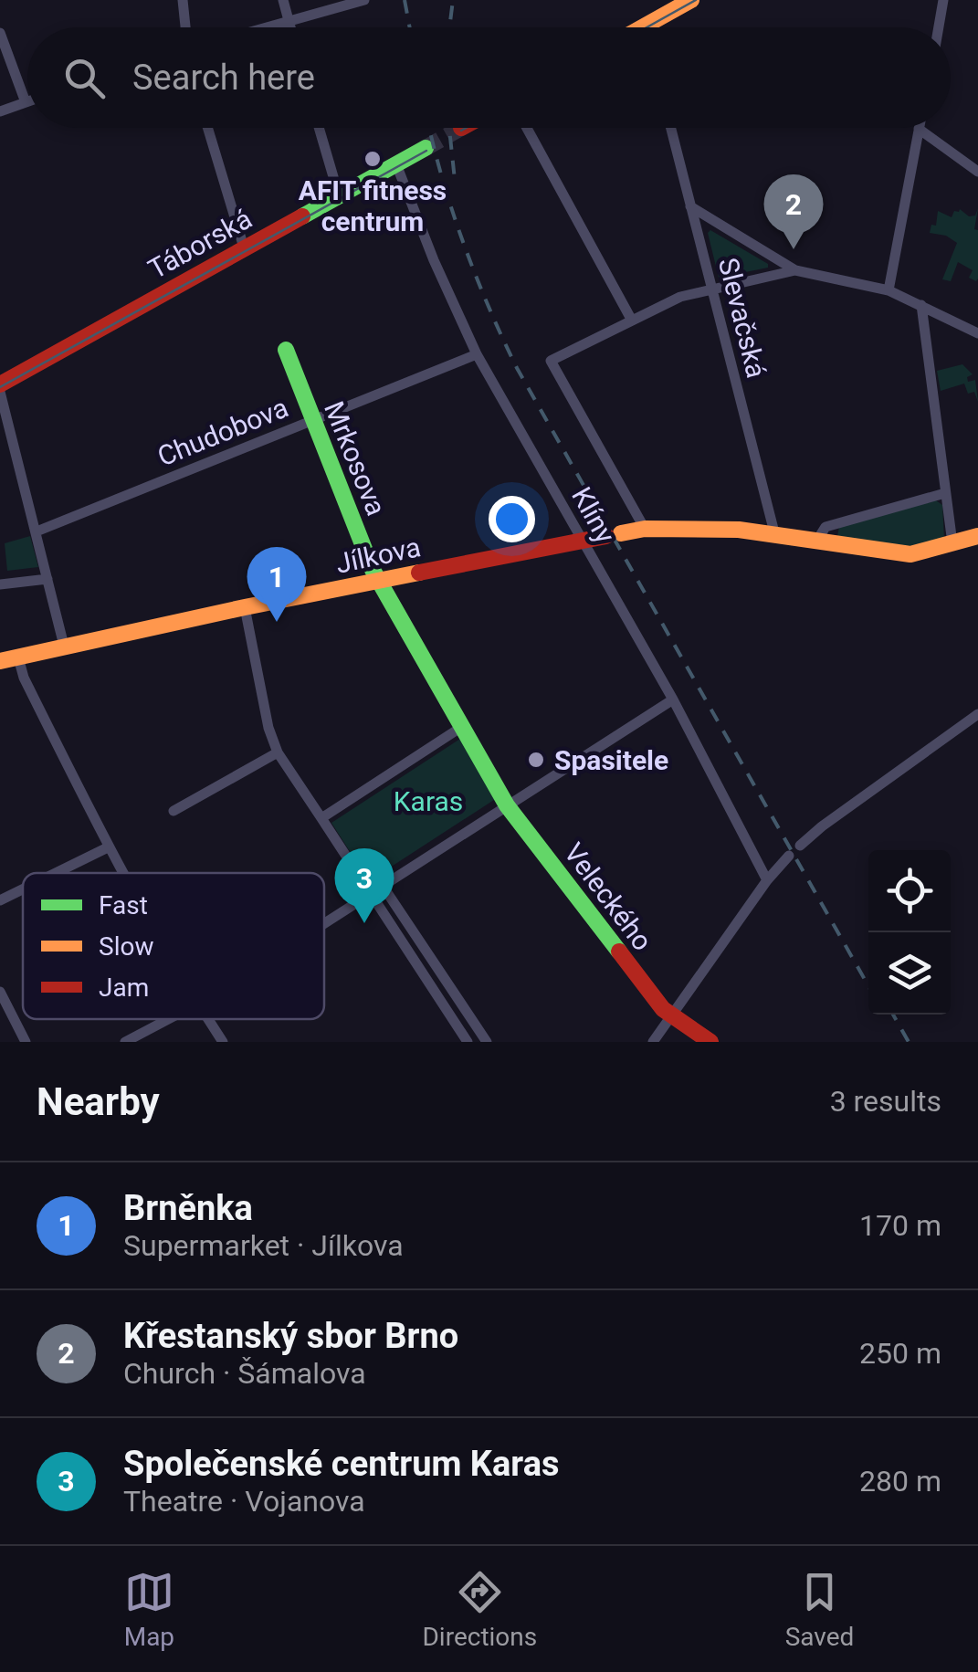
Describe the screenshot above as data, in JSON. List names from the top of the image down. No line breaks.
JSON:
{"streets":{"street":["Táborská","Slevačská","Chudobova","Mrkosova","Klíny","Jílkova","Veleckého"]},"crossings":[["Táborská","Klíny"],["Slevačská","Jílkova"],["Chudobova","Mrkosova"],["Chudobova","Klíny"],["Mrkosova","Jílkova"],["Mrkosova","Veleckého"],["Klíny","Jílkova"]],"parks":["Karas"],"places":["AFIT fitness centrum","Spasitele"],"legend":["Fast","Slow","Jam"],"page":{"search":"Search here","pins":["2","1","3"],"heading":["Nearby","3 results"],"list":[{"mark":"1","name":"Brněnka","note":"Supermarket · Jílkova","value":"170 m"},{"mark":"2","name":"Křestanský sbor Brno","note":"Church · Šámalova","value":"250 m"},{"mark":"3","name":"Společenské centrum Karas","note":"Theatre · Vojanova","value":"280 m"}],"nav":["Map","Directions","Saved"]}}
